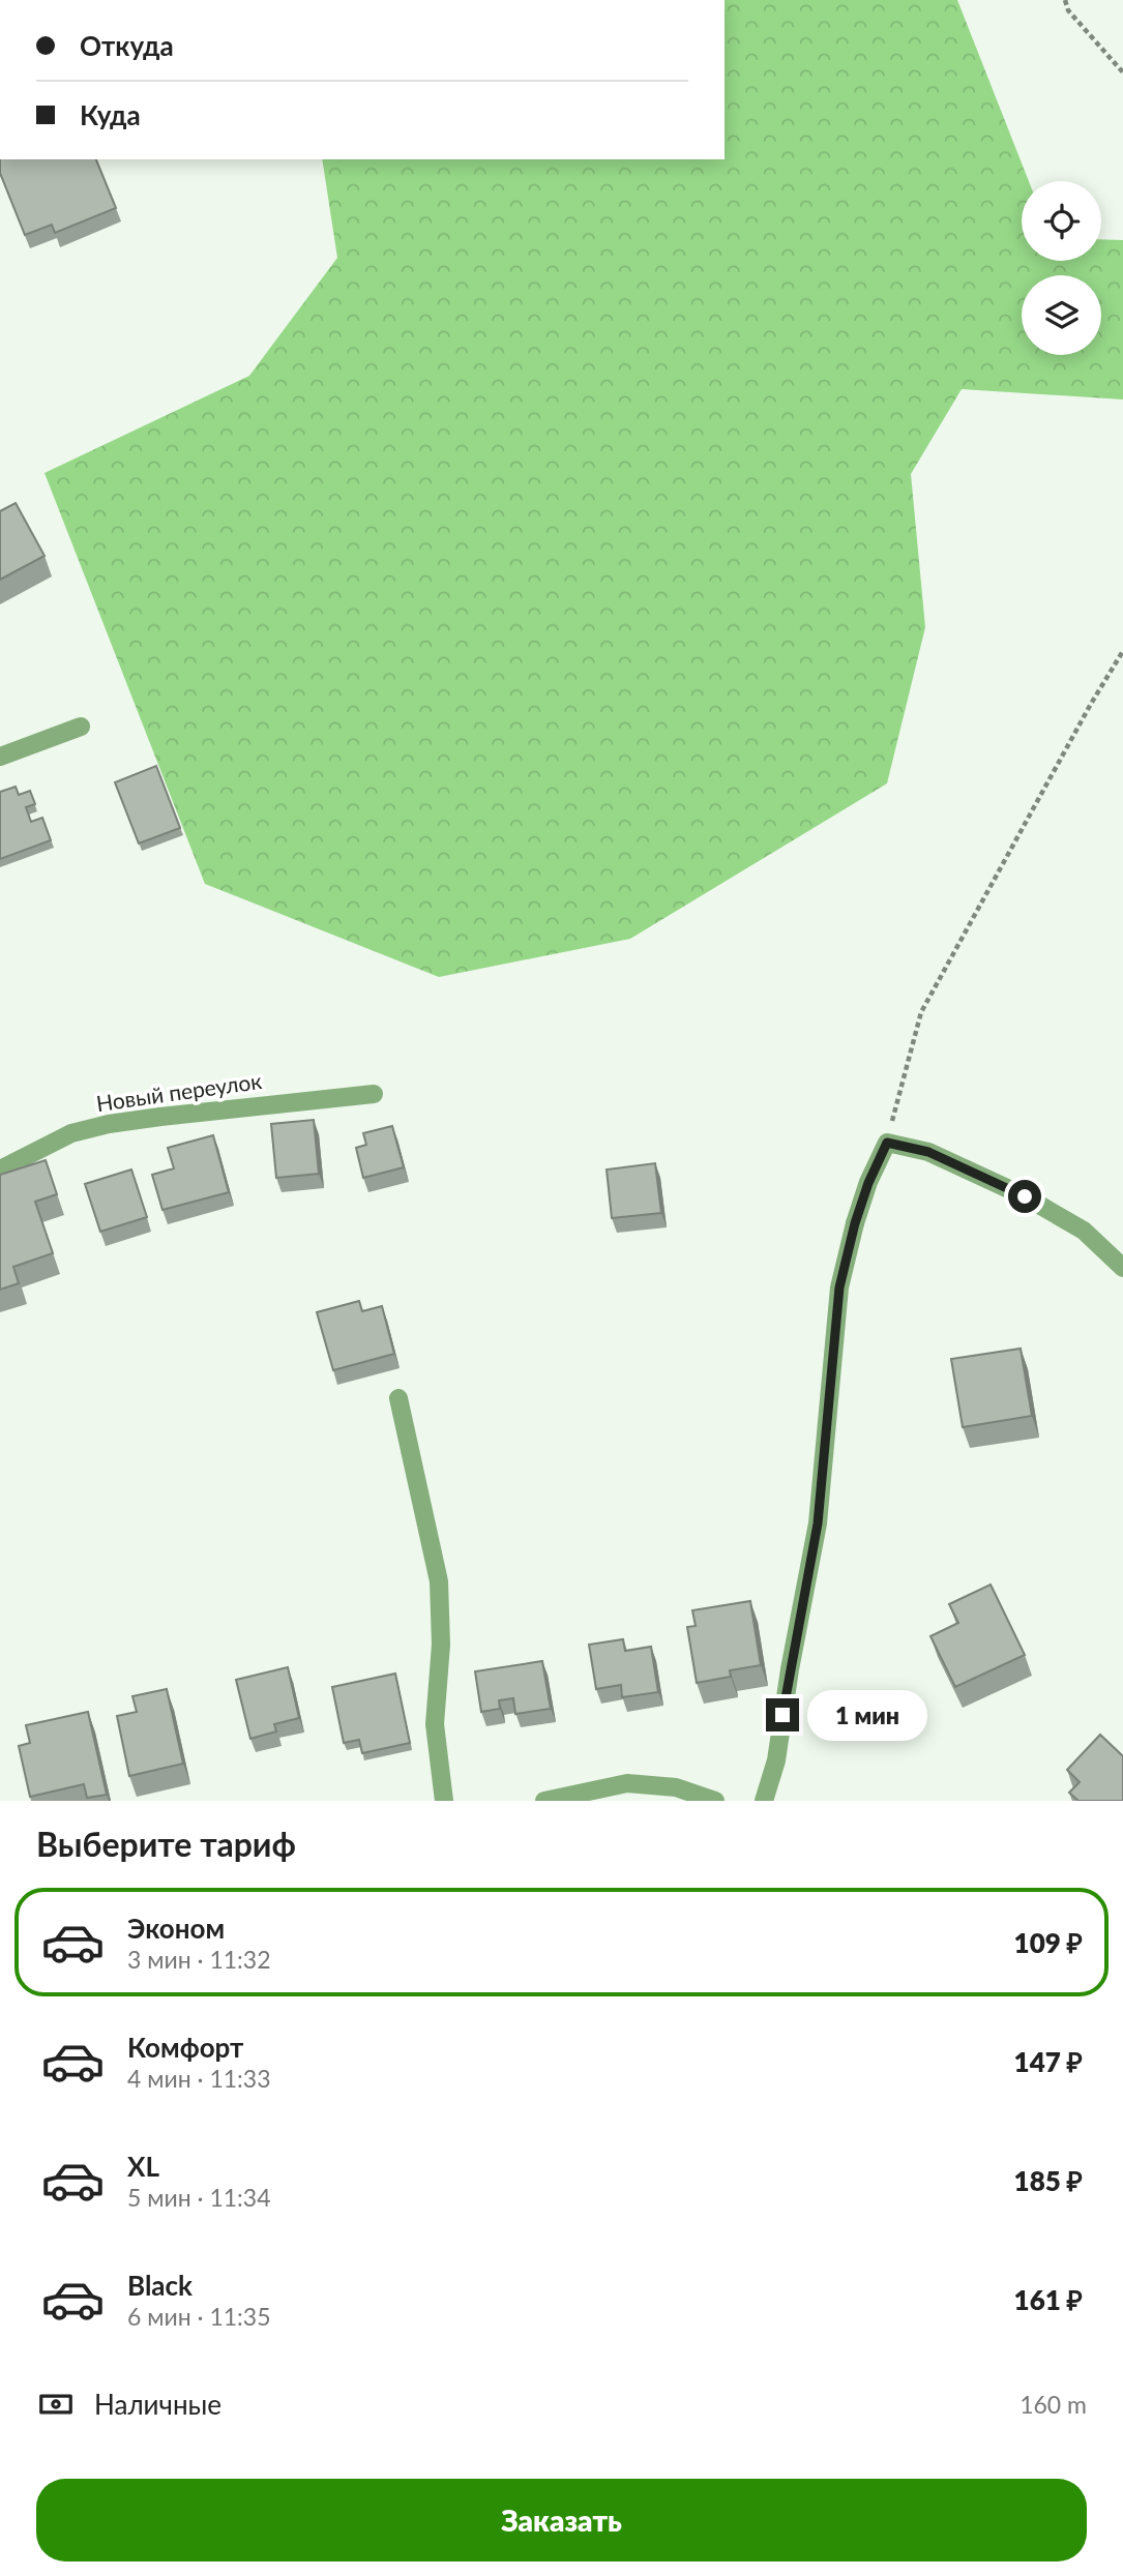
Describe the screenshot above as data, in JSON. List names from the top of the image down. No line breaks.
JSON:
{"streets":{"street":["Новый переулок"]},"page":{"banner":["Откуда","Куда"],"bubble":"1 мин","heading":"Выберите тариф","list":[{"name":"Эконом","note":"3 мин · 11:32","value":"109 ₽"},{"name":"Комфорт","note":"4 мин · 11:33","value":"147 ₽"},{"name":"XL","note":"5 мин · 11:34","value":"185 ₽"},{"name":"Black","note":"6 мин · 11:35","value":"161 ₽"}],"pay":["Наличные","160 m"],"buttons":"Заказать"}}
